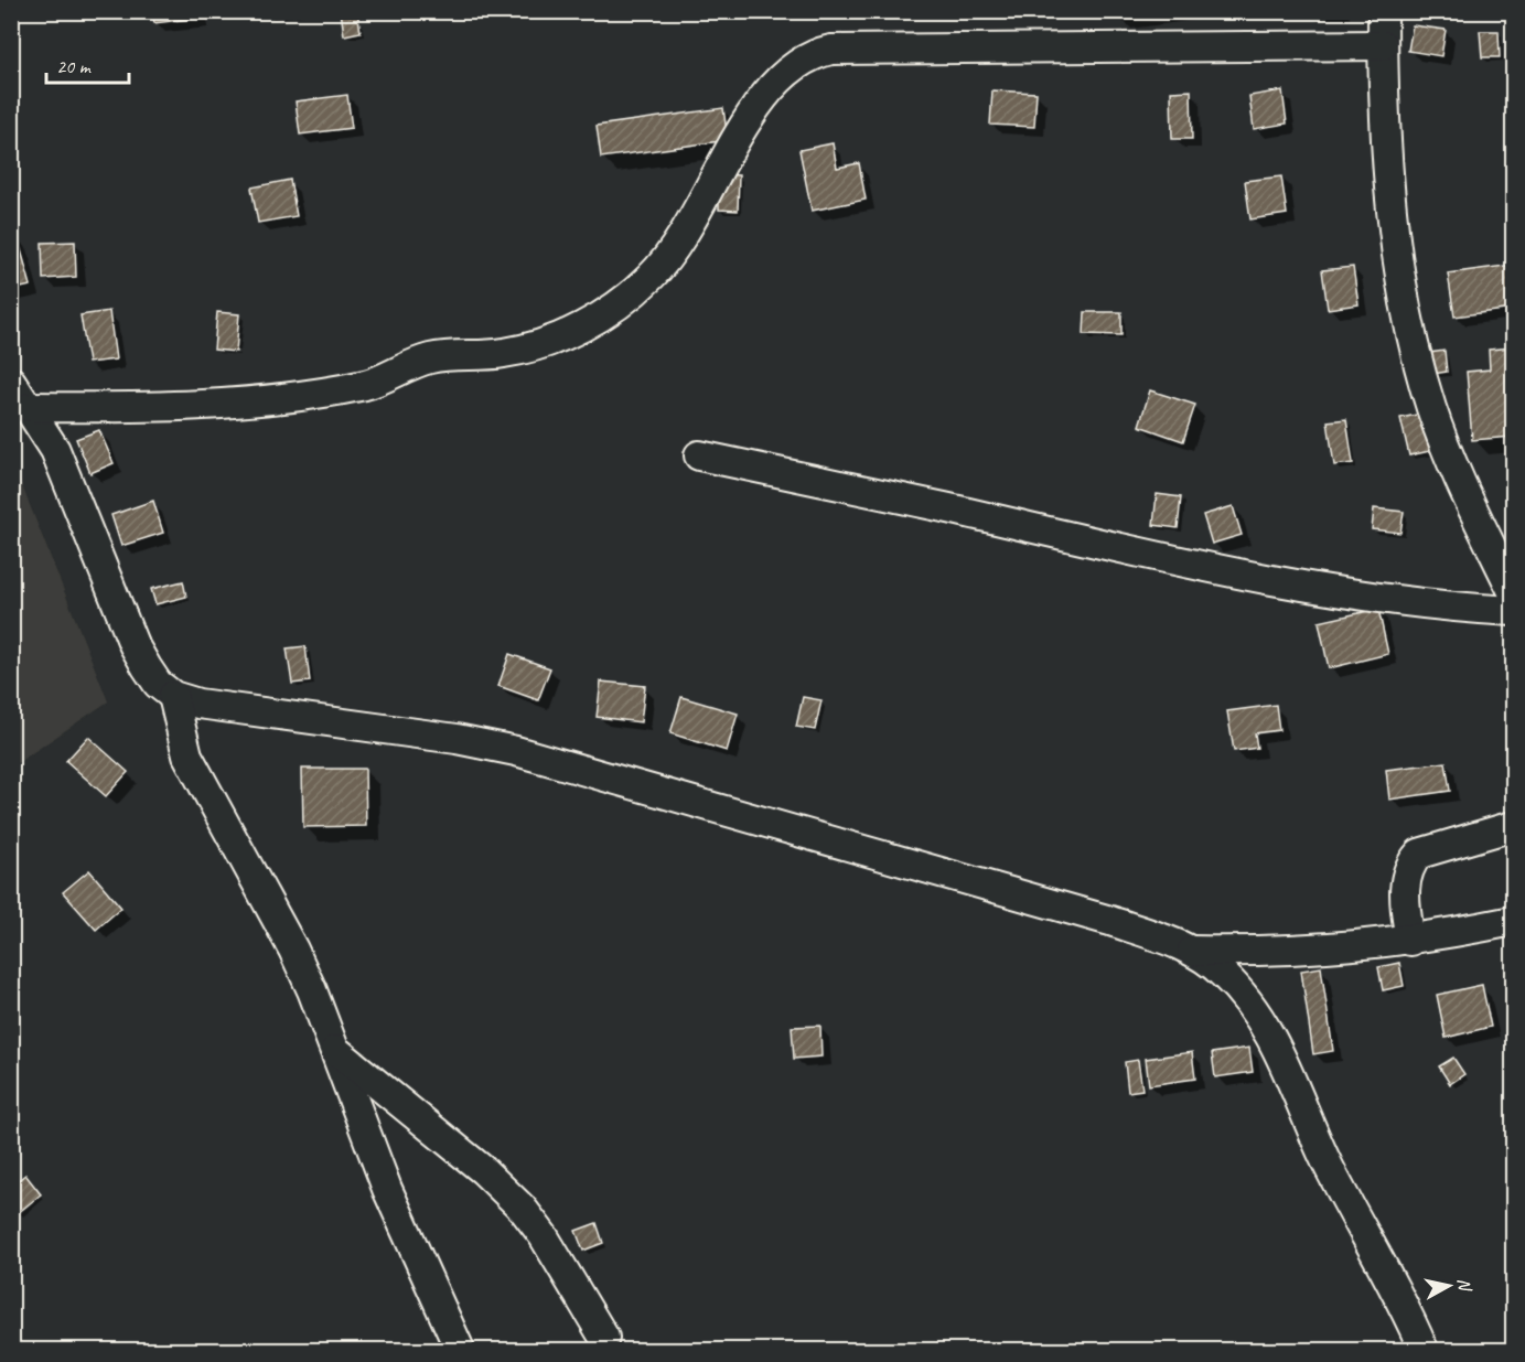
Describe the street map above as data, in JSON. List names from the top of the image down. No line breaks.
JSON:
{"scale_bar":"20 m","north":"right"}
